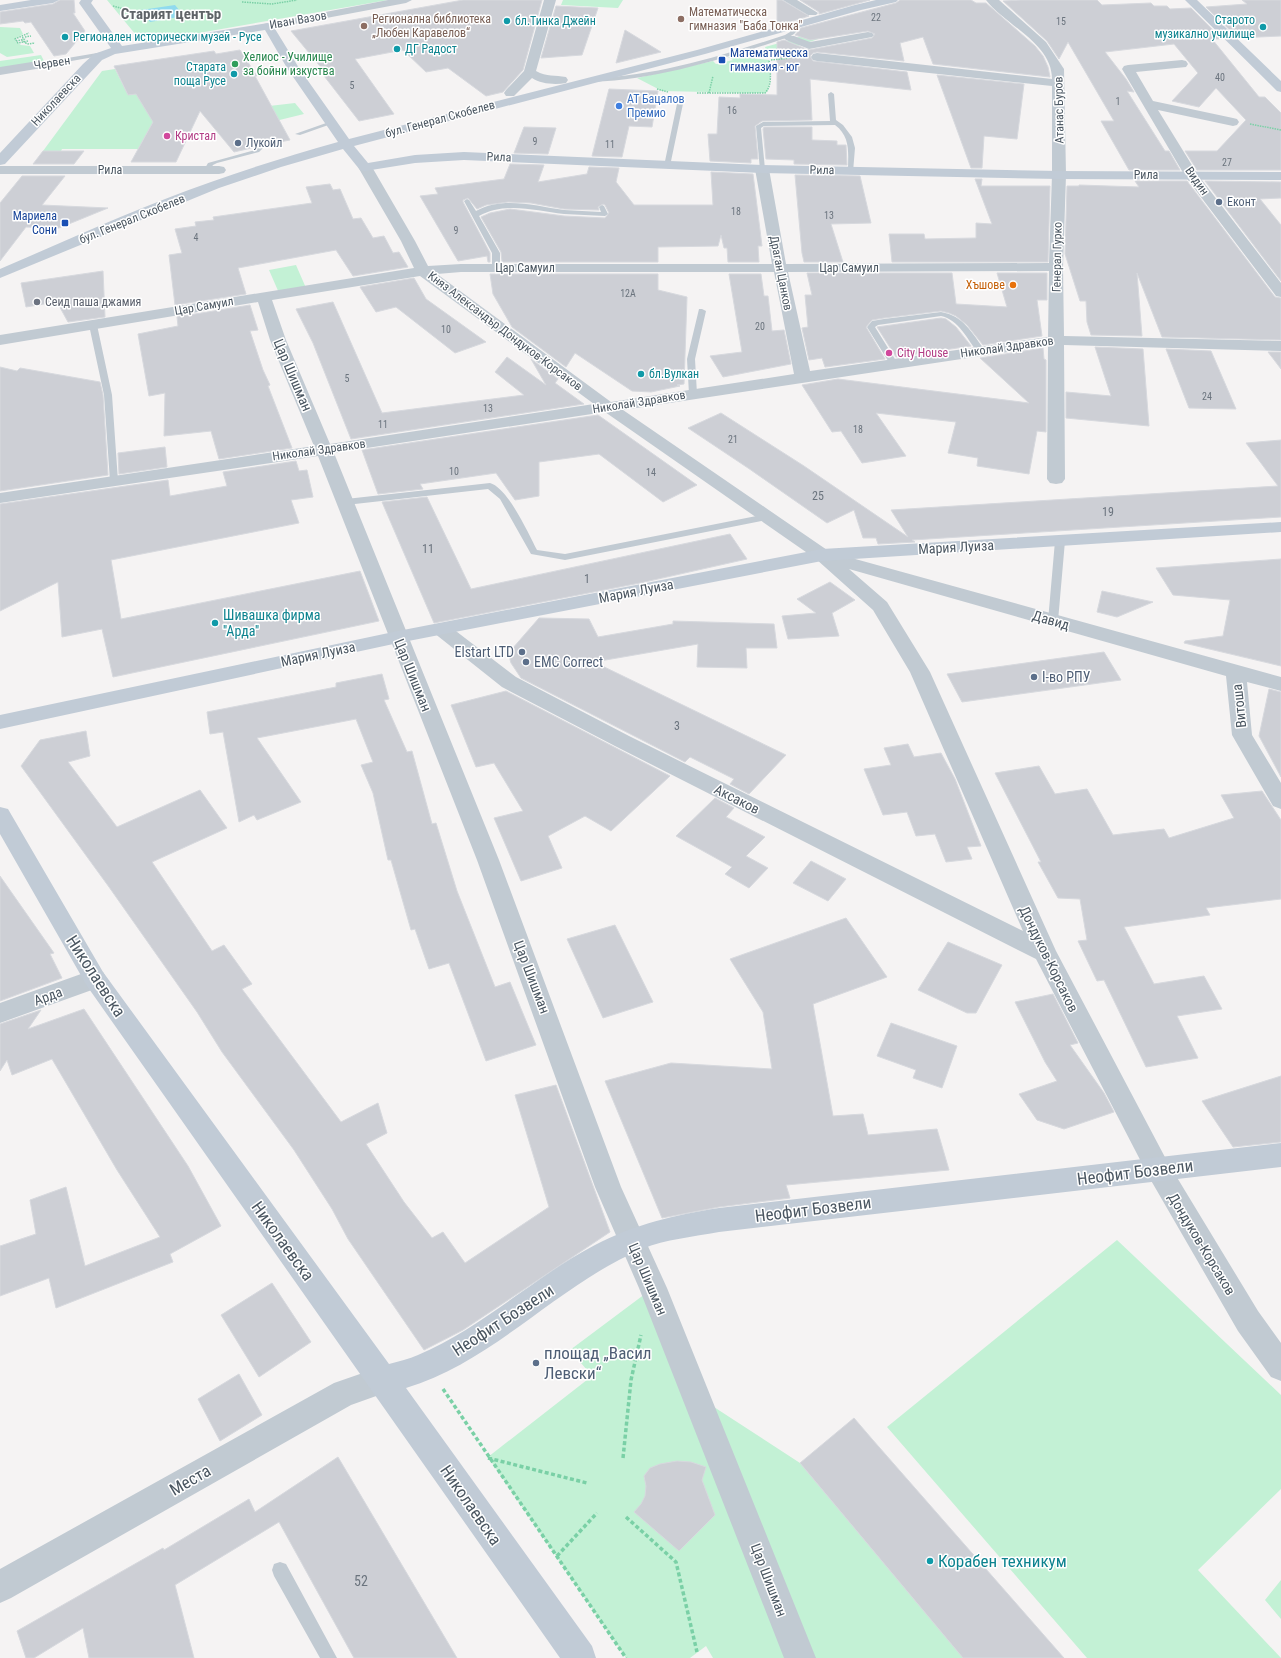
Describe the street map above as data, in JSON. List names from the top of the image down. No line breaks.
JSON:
{"streets":{"main road":["Иван Вазов","Николаевска","бул. Генерал Скобелев","Рила","Мария Луиза","Неофит Бозвели"],"street":["Червен","Атанас Буров","Видин","Генерал Гурко","Цар Самуил","Драган Цанков","Княз Александър Дондуков-Корсаков","Николай Здравков","Цар Шишман","Давид","Витоша","Аксаков","Дондуков-Корсаков","Арда","Места"]},"crossings":[["Иван Вазов","Николаевска"],["Червен","Николаевска"],["Николаевска","Арда"],["Николаевска","Неофит Бозвели"],["Николаевска","Места"],["Атанас Буров","Рила"],["Атанас Буров","Генерал Гурко"],["бул. Генерал Скобелев","Рила"],["Рила","Видин"],["Рила","Генерал Гурко"],["Рила","Драган Цанков"],["Рила","Княз Александър Дондуков-Корсаков"],["Генерал Гурко","Цар Самуил"],["Генерал Гурко","Николай Здравков"],["Цар Самуил","Драган Цанков"],["Цар Самуил","Княз Александър Дондуков-Корсаков"],["Цар Самуил","Цар Шишман"],["Драган Цанков","Николай Здравков"],["Княз Александър Дондуков-Корсаков","Николай Здравков"],["Княз Александър Дондуков-Корсаков","Мария Луиза"],["Княз Александър Дондуков-Корсаков","Давид"],["Княз Александър Дондуков-Корсаков","Дондуков-Корсаков"],["Николай Здравков","Цар Шишман"],["Цар Шишман","Мария Луиза"],["Цар Шишман","Неофит Бозвели"],["Мария Луиза","Давид"],["Мария Луиза","Аксаков"],["Мария Луиза","Дондуков-Корсаков"],["Давид","Витоша"],["Давид","Дондуков-Корсаков"],["Аксаков","Дондуков-Корсаков"],["Дондуков-Корсаков","Неофит Бозвели"],["Неофит Бозвели","Места"]],"districts":["Старият център"],"places":{"other":["Математическа гимназия \"Баба Тонка\"","бл.Тинка Джейн","Регионална библиотека „Любен Каравелов“","Старото музикално училище","Регионален исторически музей - Русе","ДГ Радост","Хелиос - Училище за бойни изкуства","Старата поща Русе","АТ Бацалов Премио","Кристал","Лукойл","Еконт","Хъшове","Сеид паша джамия","City House","бл.Вулкан","Шивашка фирма ''Арда''","Elstart LTD","EMC Correct","I-во РПУ","площад „Васил Левски“","Корабен техникум"],"transit":["Математическа гимназия - юг","Мариела Сони"]},"house_numbers":["22","15","40","5","1","16","9","11","27","18","13","9","4","12А","20","10","5","24","13","11","18","21","10","14","25","19","11","1","3","52"]}
